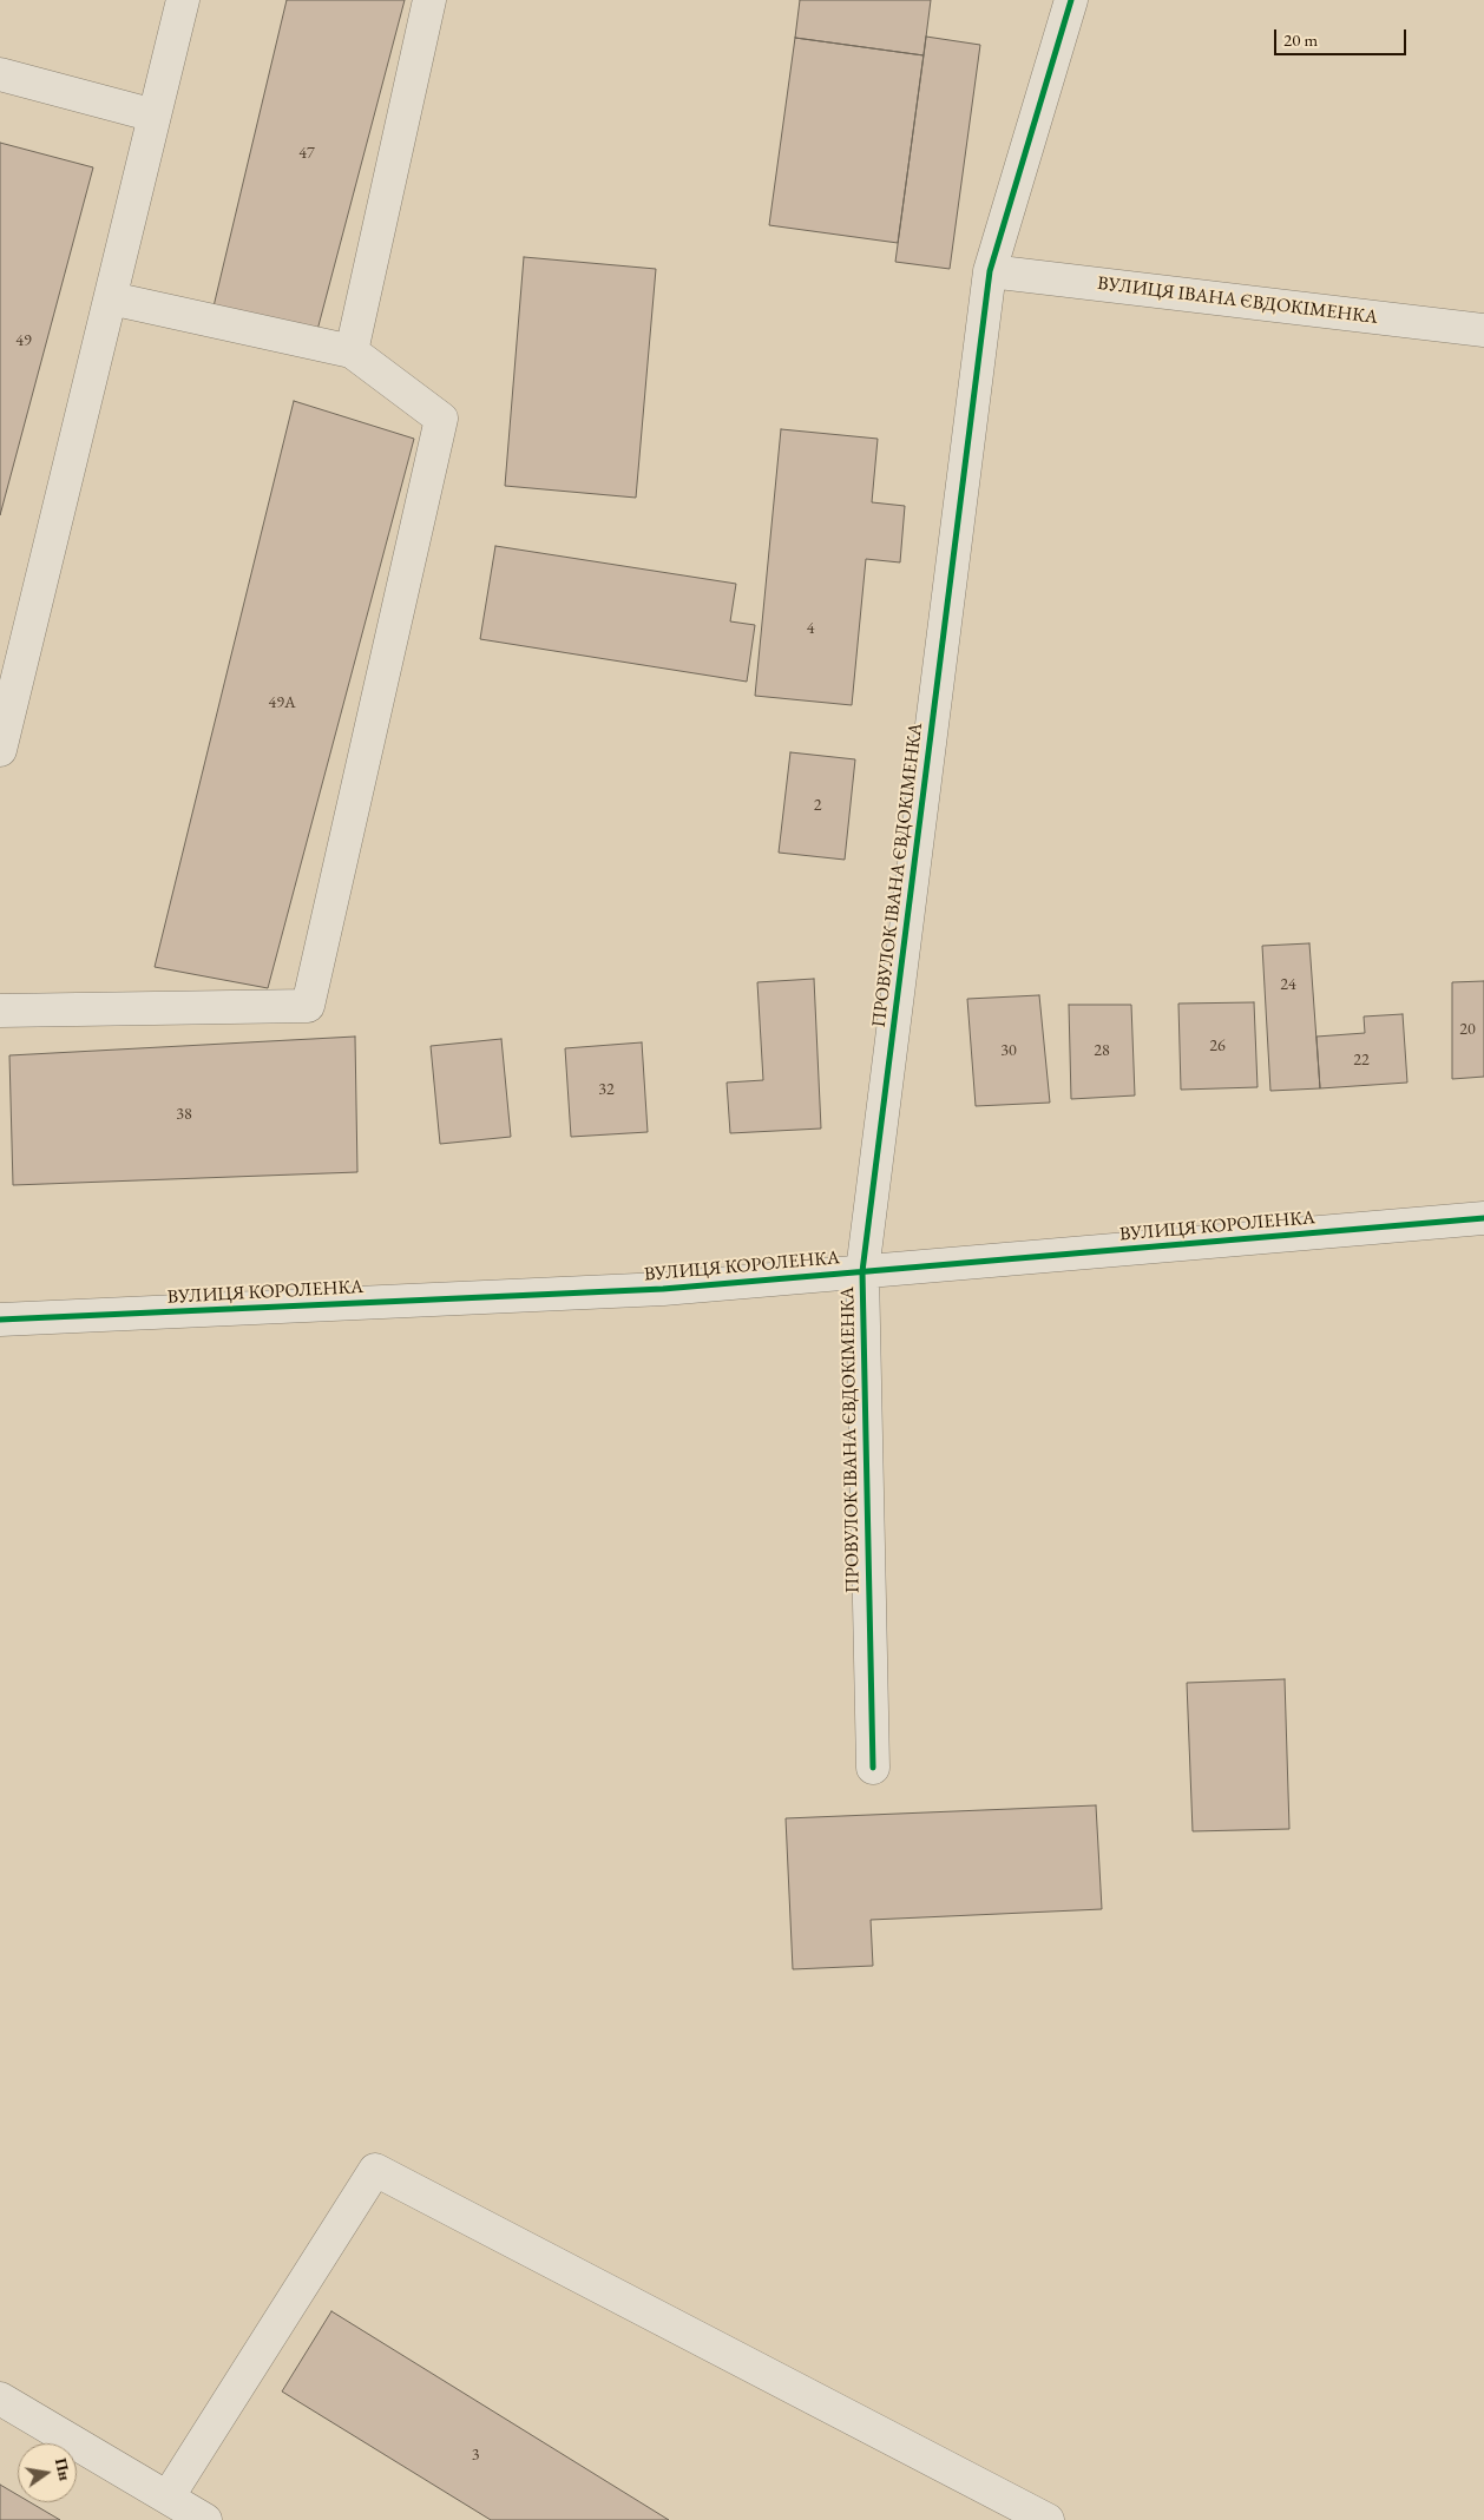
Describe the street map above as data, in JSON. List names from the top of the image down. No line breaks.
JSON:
{"streets":{"street":["ВУЛИЦЯ ІВАНА ЄВДОКІМЕНКА","ПРОВУЛОК ІВАНА ЄВДОКІМЕНКА","ВУЛИЦЯ КОРОЛЕНКА"]},"crossings":[["ВУЛИЦЯ ІВАНА ЄВДОКІМЕНКА","ПРОВУЛОК ІВАНА ЄВДОКІМЕНКА"],["ПРОВУЛОК ІВАНА ЄВДОКІМЕНКА","ВУЛИЦЯ КОРОЛЕНКА"]],"house_numbers":["47","49","4","49А","2","24","20","26","30","28","22","32","38","3"],"scale_bar":"20 m","north":"right"}
